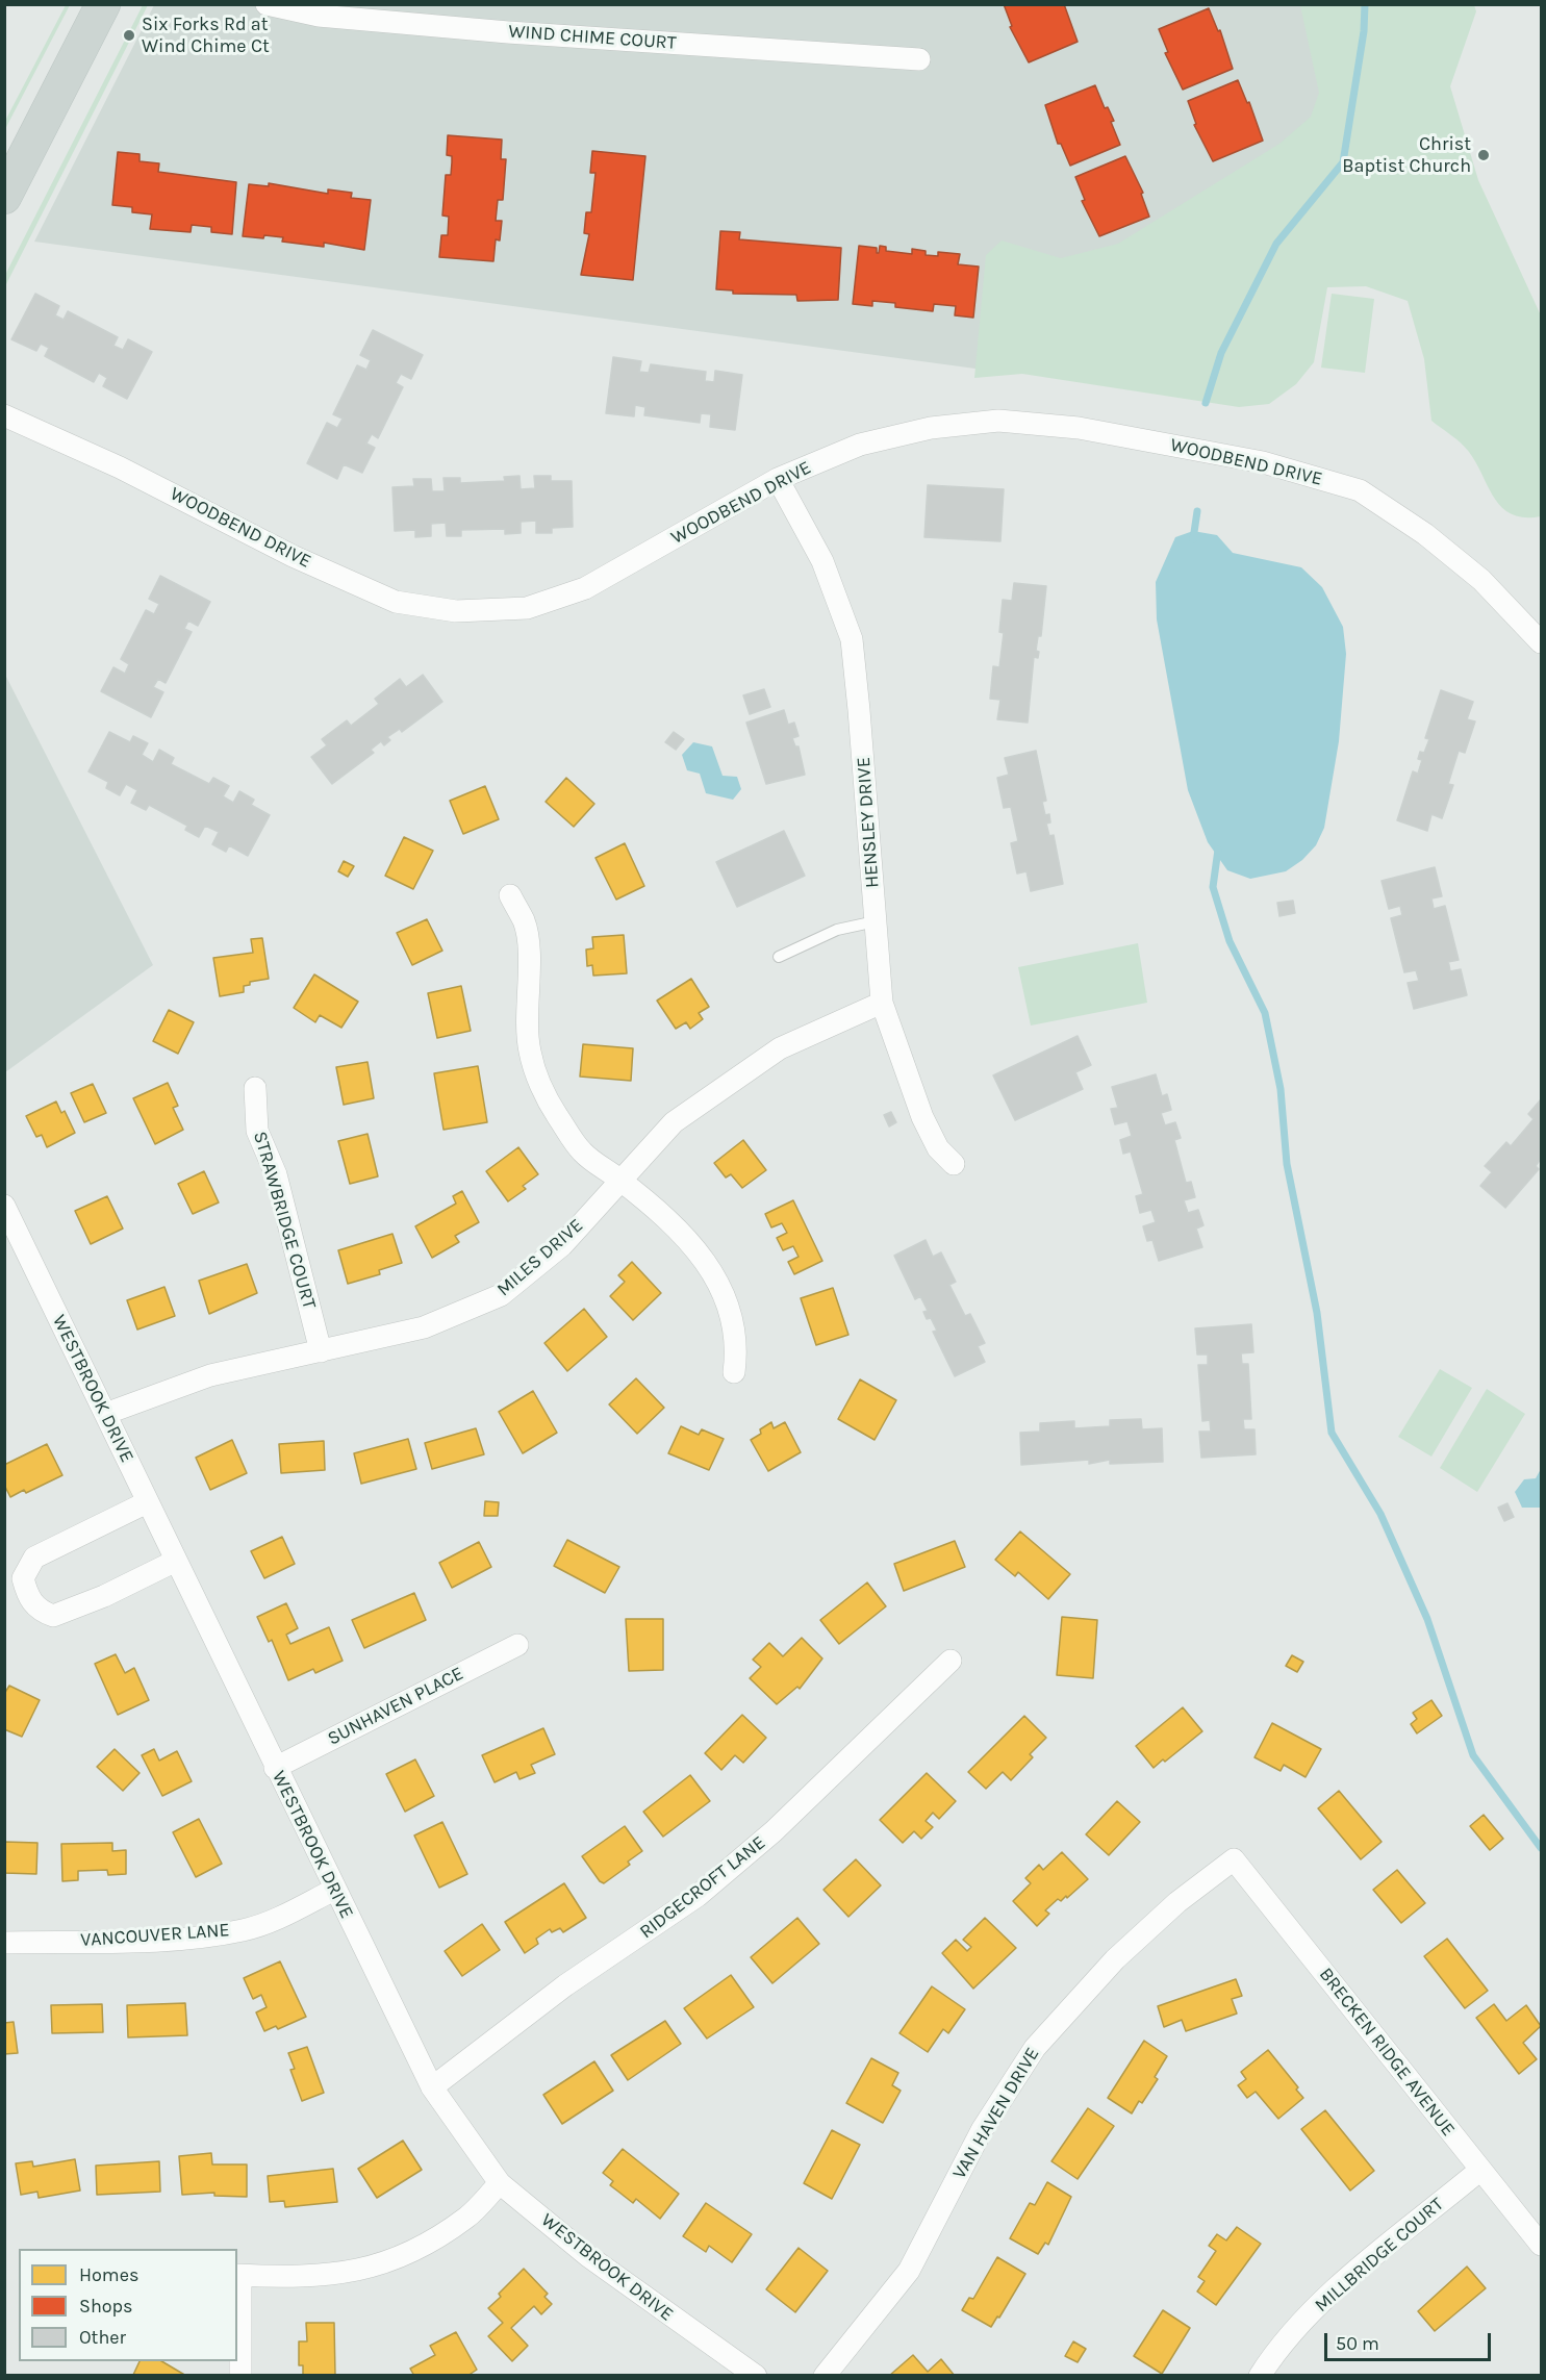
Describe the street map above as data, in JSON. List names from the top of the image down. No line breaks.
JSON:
{"streets":{"street":["WIND CHIME COURT","WOODBEND DRIVE","HENSLEY DRIVE","STRAWBRIDGE COURT","MILES DRIVE","WESTBROOK DRIVE","SUNHAVEN PLACE","RIDGECROFT LANE","VANCOUVER LANE","BRECKEN RIDGE AVENUE","VAN HAVEN DRIVE","MILLBRIDGE COURT"]},"crossings":[["WOODBEND DRIVE","HENSLEY DRIVE"],["HENSLEY DRIVE","MILES DRIVE"],["STRAWBRIDGE COURT","MILES DRIVE"],["MILES DRIVE","WESTBROOK DRIVE"],["WESTBROOK DRIVE","SUNHAVEN PLACE"],["WESTBROOK DRIVE","RIDGECROFT LANE"],["WESTBROOK DRIVE","VANCOUVER LANE"],["BRECKEN RIDGE AVENUE","VAN HAVEN DRIVE"],["BRECKEN RIDGE AVENUE","MILLBRIDGE COURT"]],"places":["Six Forks Rd at Wind Chime Ct","Christ Baptist Church"],"legend":["Homes","Shops","Other"],"scale_bar":"50 m"}
